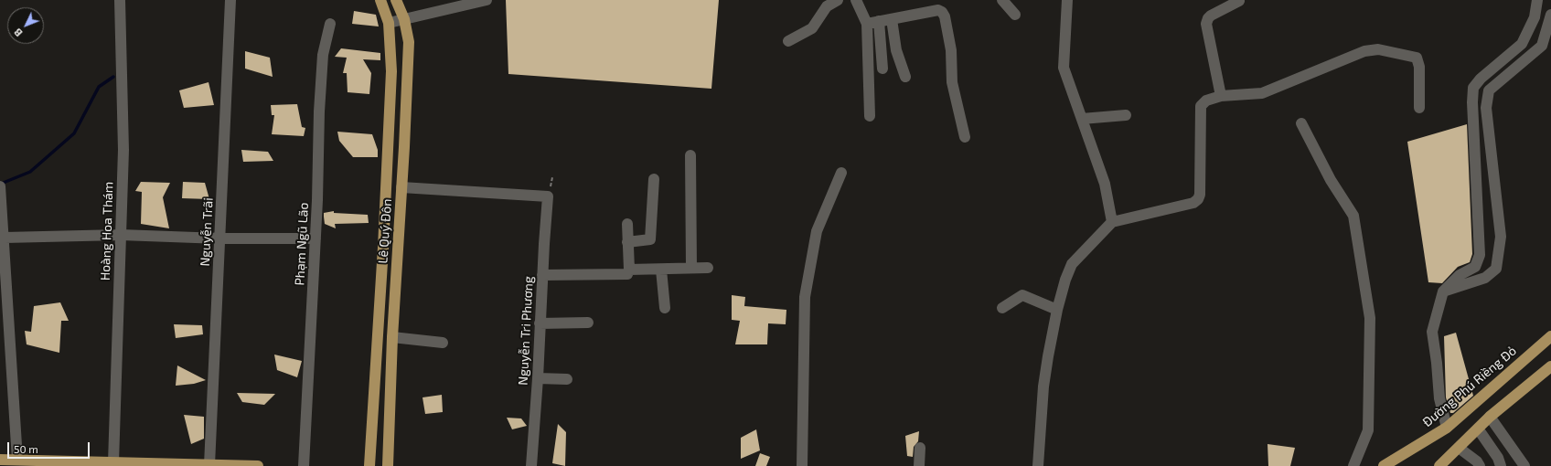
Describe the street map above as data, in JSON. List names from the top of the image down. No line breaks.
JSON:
{"streets":{"main road":["Lê Quý Đôn","Đường Phú Riềng Đỏ"],"street":["Hoàng Hoa Thám","Nguyễn Trãi","Phạm Ngũ Lão","Nguyễn Tri Phương"]},"crossings":[["Lê Quý Đôn","Nguyễn Tri Phương"]],"scale_bar":"50 m","north":"bottom left"}
